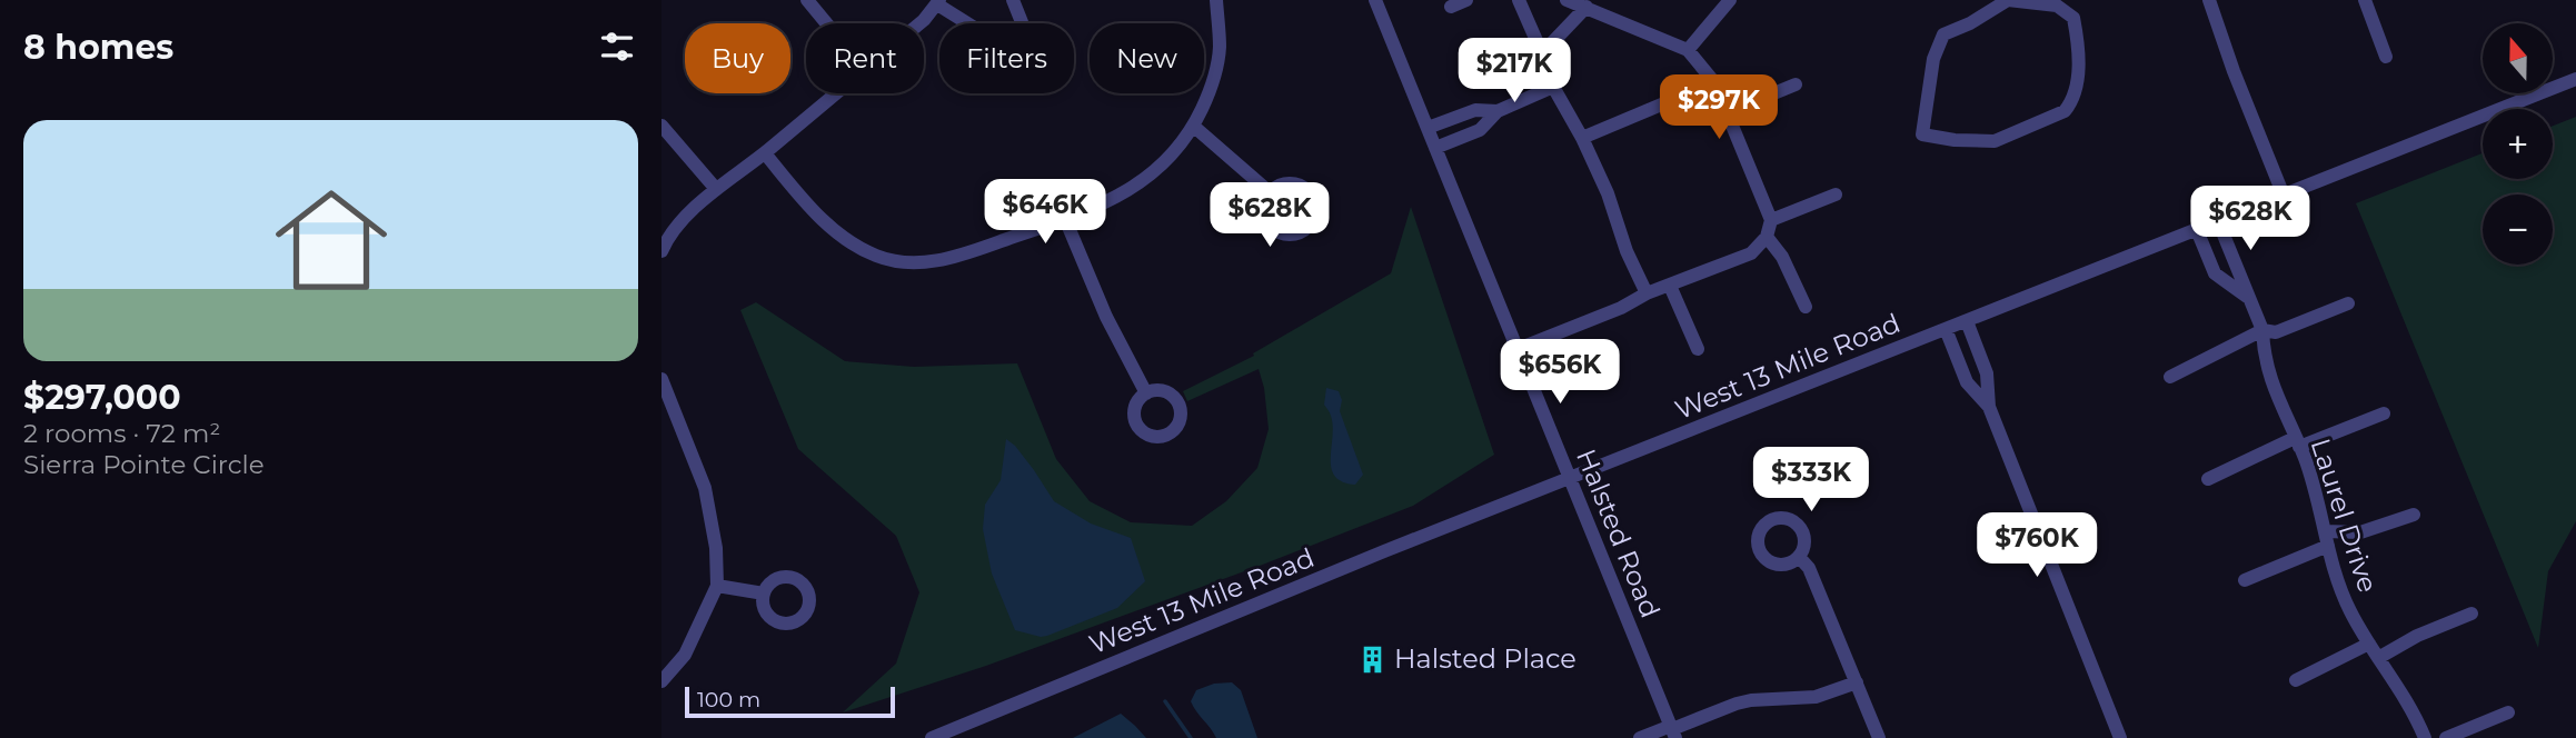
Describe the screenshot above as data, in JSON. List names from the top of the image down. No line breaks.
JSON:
{"streets":{"street":["West 13 Mile Road","Laurel Drive","Halsted Road"]},"crossings":[["West 13 Mile Road","Laurel Drive"],["West 13 Mile Road","Halsted Road"]],"places":{"building":["Halsted Place"]},"scale_bar":"100 m","north":"top","page":{"heading":"8 homes","map_buttons":["+","−"],"chip":["Buy","Rent","Filters","New"],"price":["$217K","$297K","$646K","$628K","$628K","$656K","$333K","$760K"],"list":[{"name":"$297,000","note":"2 rooms · 72 m² · Sierra Pointe Circle"}],"scale":"100 m"}}
